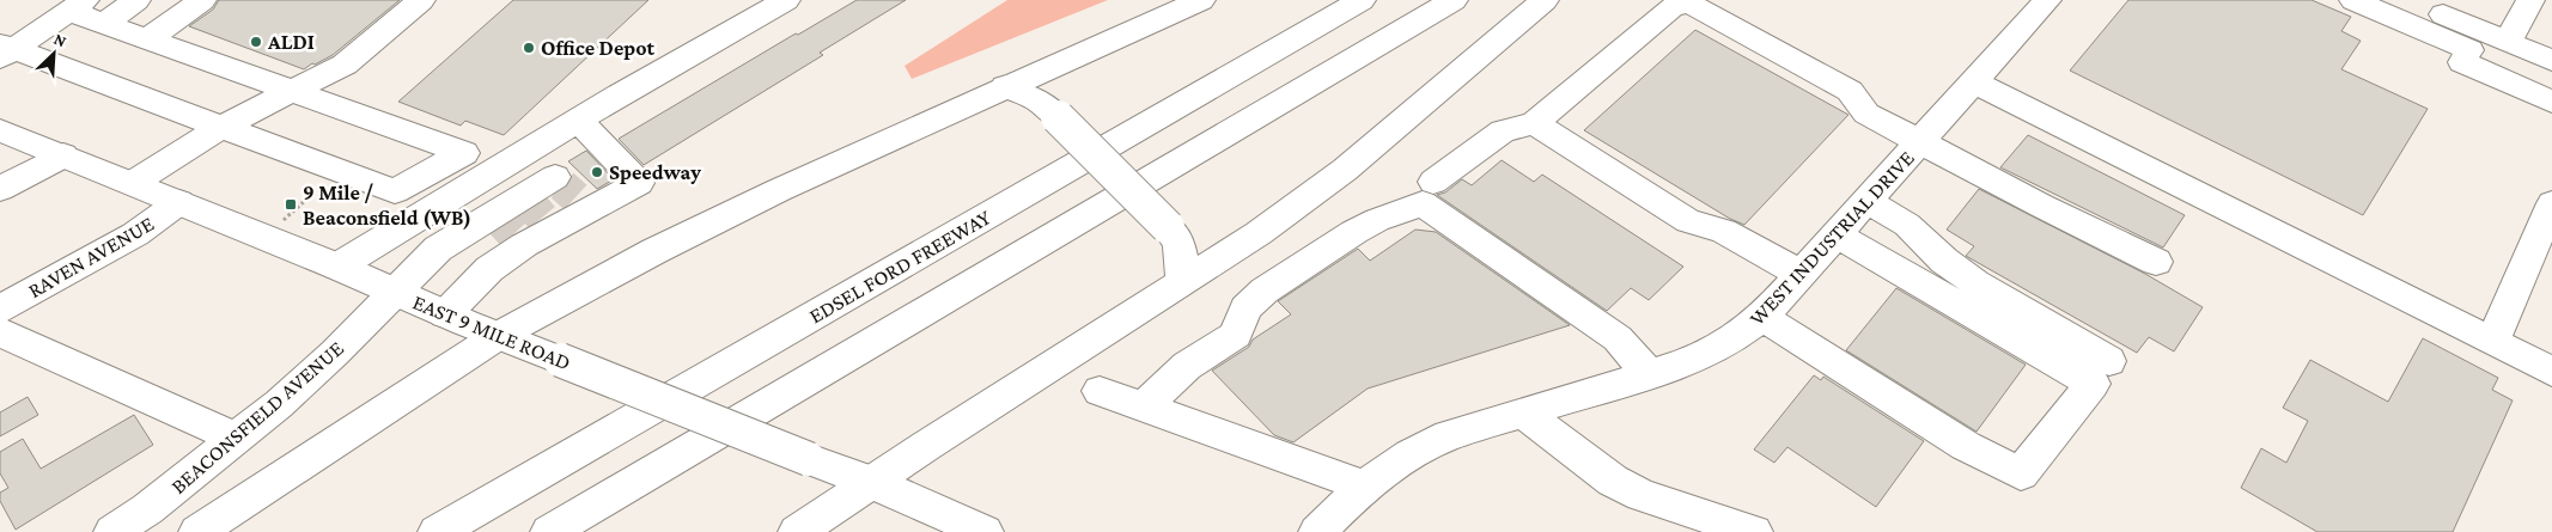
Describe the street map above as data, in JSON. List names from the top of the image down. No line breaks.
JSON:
{"streets":{"main road":["WEST INDUSTRIAL DRIVE","RAVEN AVENUE","EDSEL FORD FREEWAY","EAST 9 MILE ROAD","BEACONSFIELD AVENUE"]},"crossings":[["RAVEN AVENUE","EAST 9 MILE ROAD"],["EAST 9 MILE ROAD","BEACONSFIELD AVENUE"]],"places":{"other":["ALDI","Office Depot","Speedway"],"transit":["9 Mile / Beaconsfield (WB)"]},"north":"top right"}
